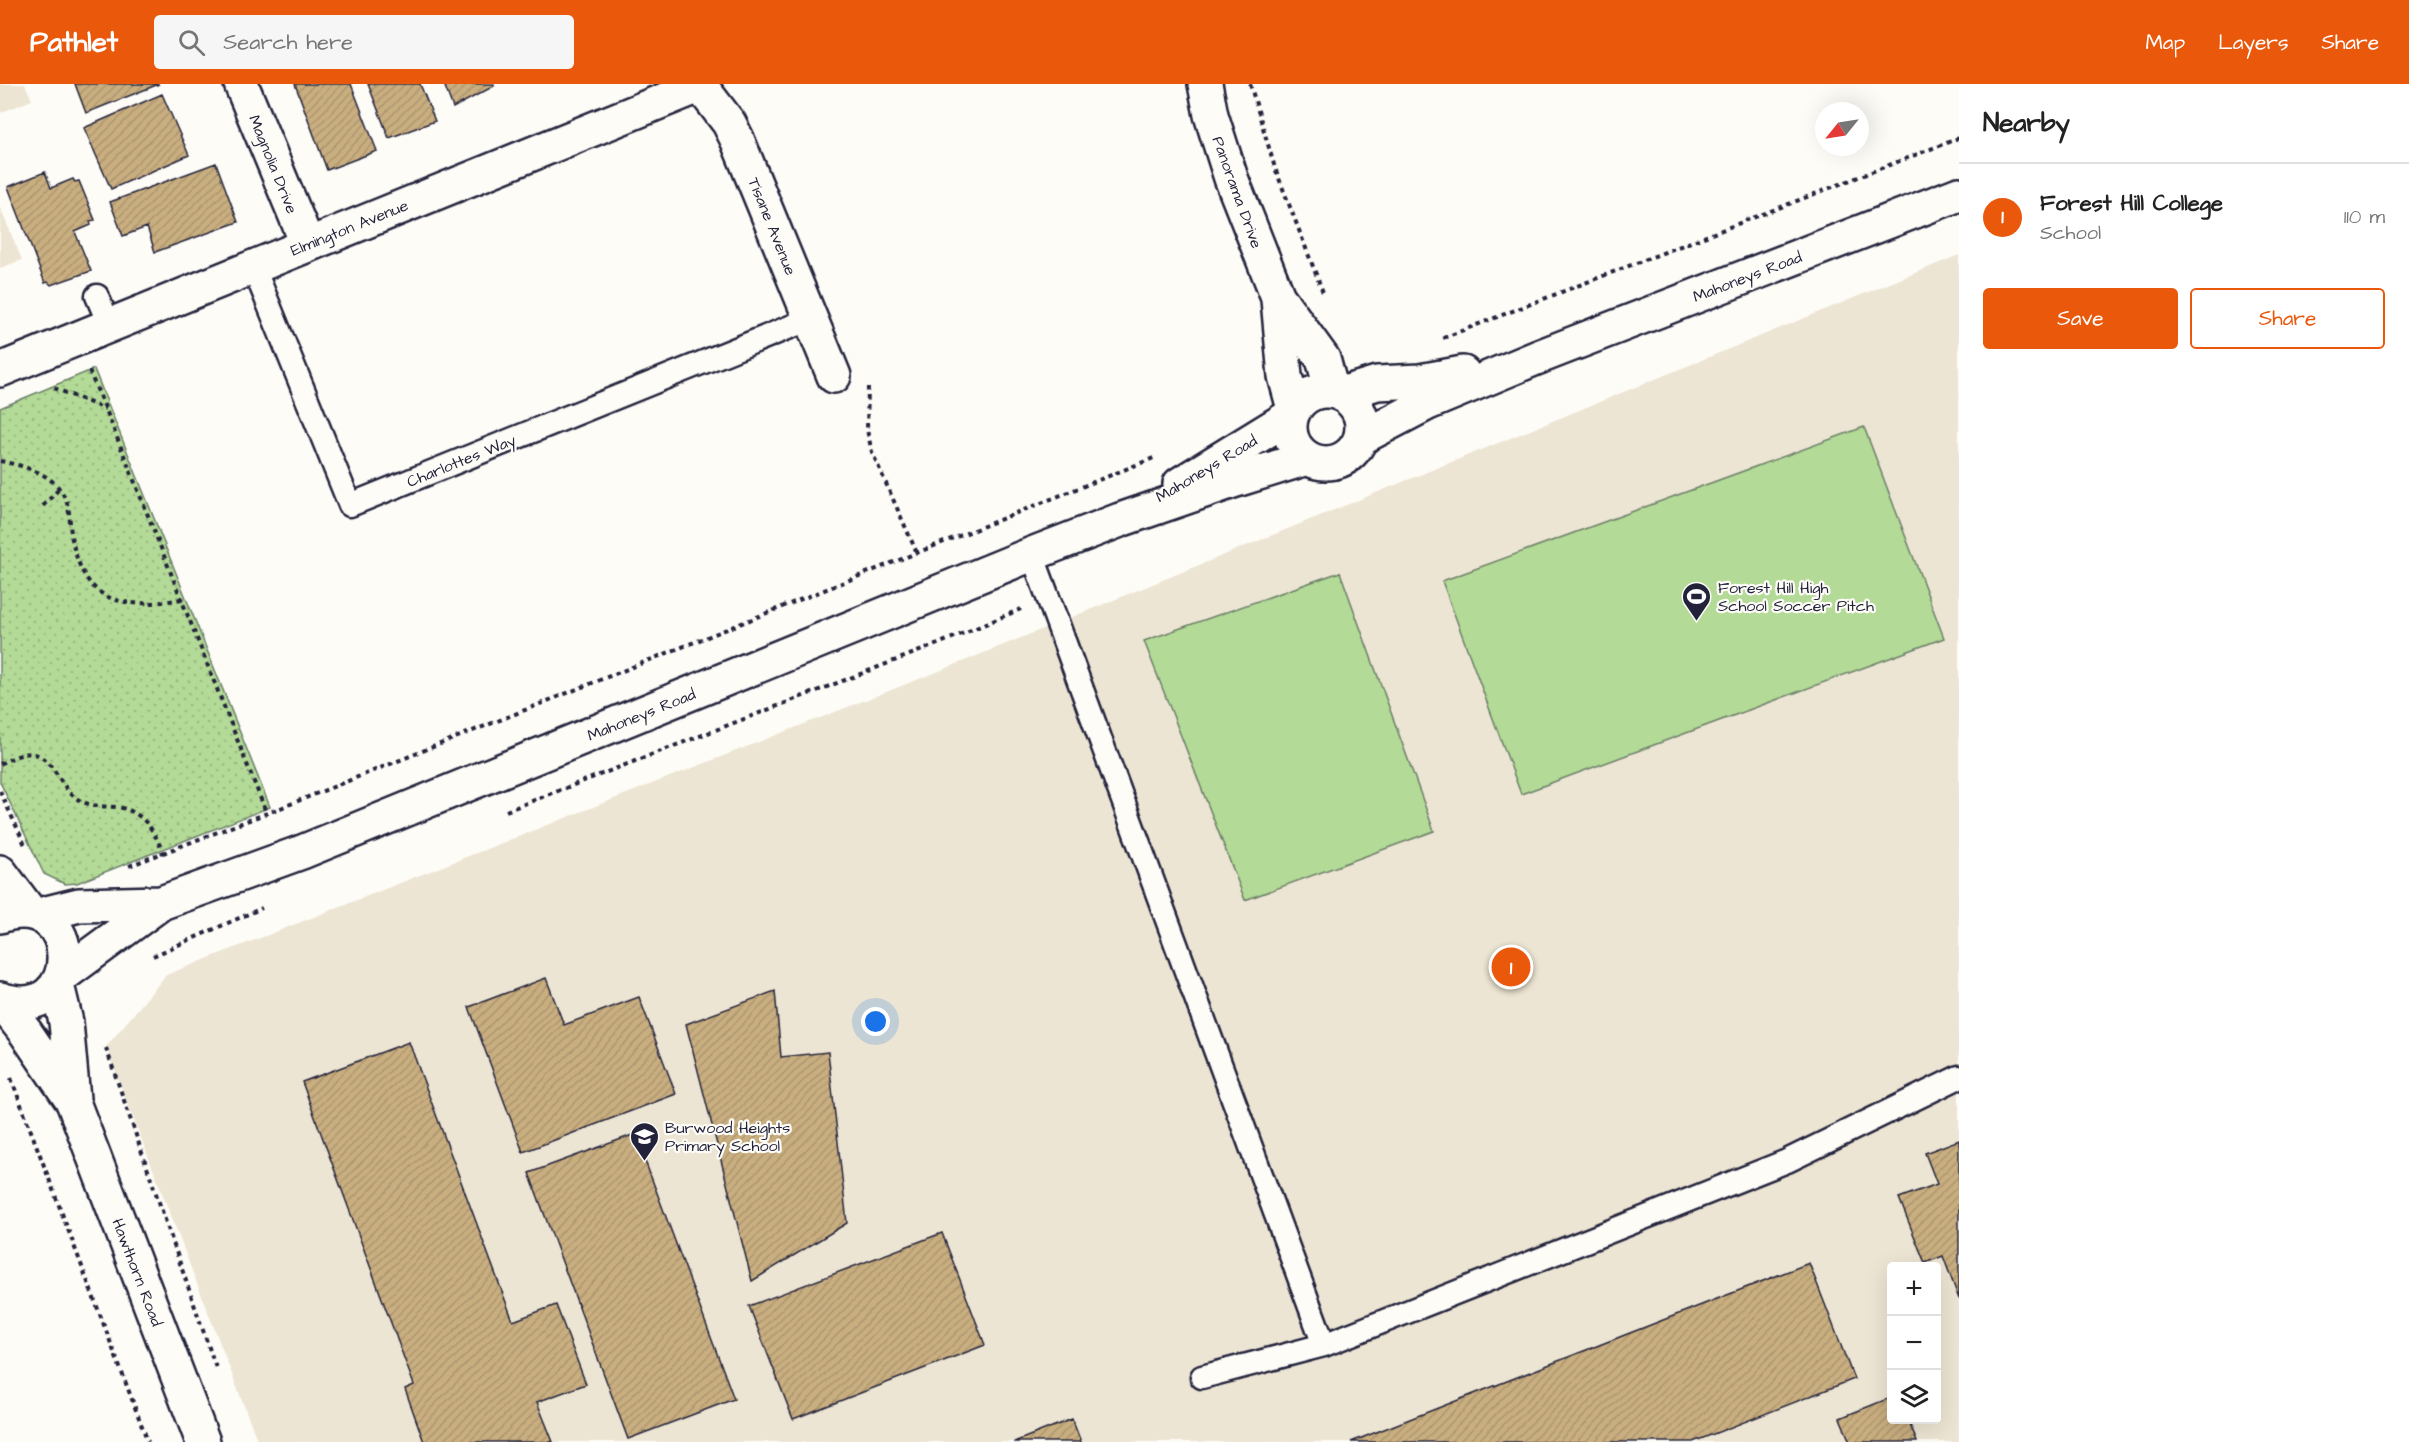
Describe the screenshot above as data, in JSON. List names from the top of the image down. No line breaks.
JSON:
{"streets":{"main road":["Magnolia Drive","Panorama Drive","Tisane Avenue","Elmington Avenue","Mahoneys Road","Hawthorn Road"],"lane":["Charlottes Way"]},"crossings":[["Magnolia Drive","Elmington Avenue"],["Panorama Drive","Mahoneys Road"],["Tisane Avenue","Elmington Avenue"],["Tisane Avenue","Charlottes Way"],["Elmington Avenue","Charlottes Way"],["Mahoneys Road","Hawthorn Road"]],"places":{"sports":["Forest Hill High School Soccer Pitch"],"school or university":["Burwood Heights Primary School"]},"north":"bottom left","page":{"header":"Pathlet","search":"Search here","nav":["Map","Layers","Share"],"heading":"Nearby","list":[{"mark":"1","name":"Forest Hill College","note":"School","value":"110 m"}],"buttons":["Save","Share"],"pins":"1","map_buttons":["+","−"]}}
